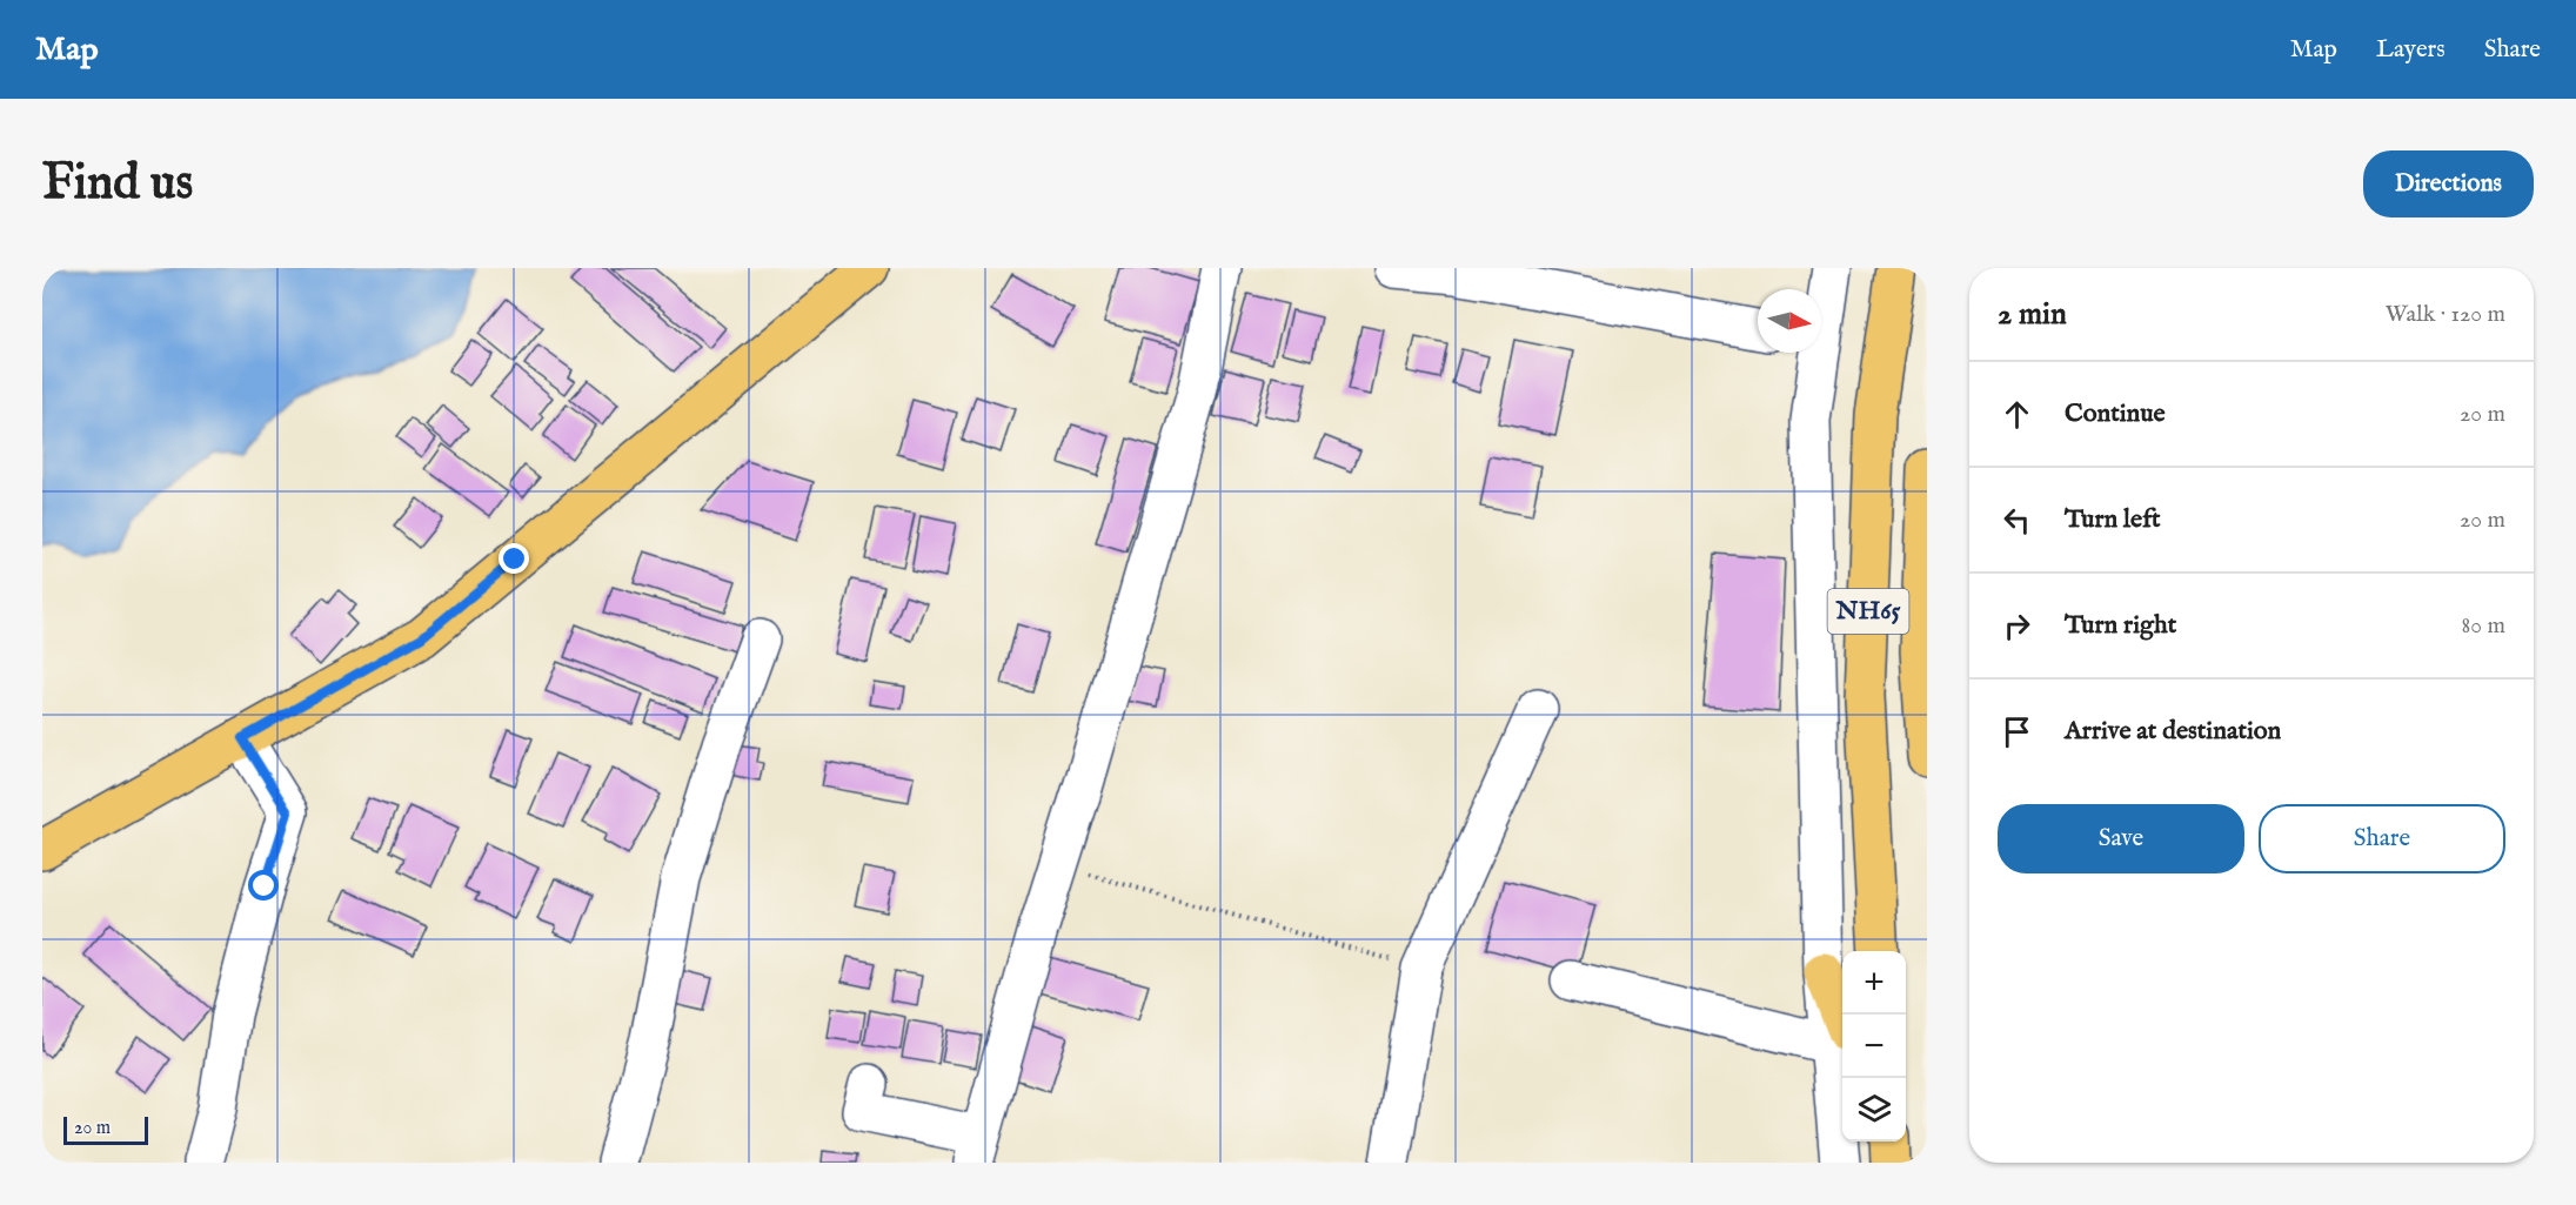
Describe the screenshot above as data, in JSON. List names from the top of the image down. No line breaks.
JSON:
{"streets":{"main road":["NH65"]},"scale_bar":"20 m","north":"right","page":{"header":"Map","nav":["Map","Layers","Share"],"buttons":["Directions",["Save","Share"]],"title":"Find us","heading":["2 min","Walk · 120 m"],"list":[["Continue","20 m"],["Turn left","20 m"],["Turn right","80 m"],"Arrive at destination"],"map_buttons":["+","−"],"scale":"20 m"}}
